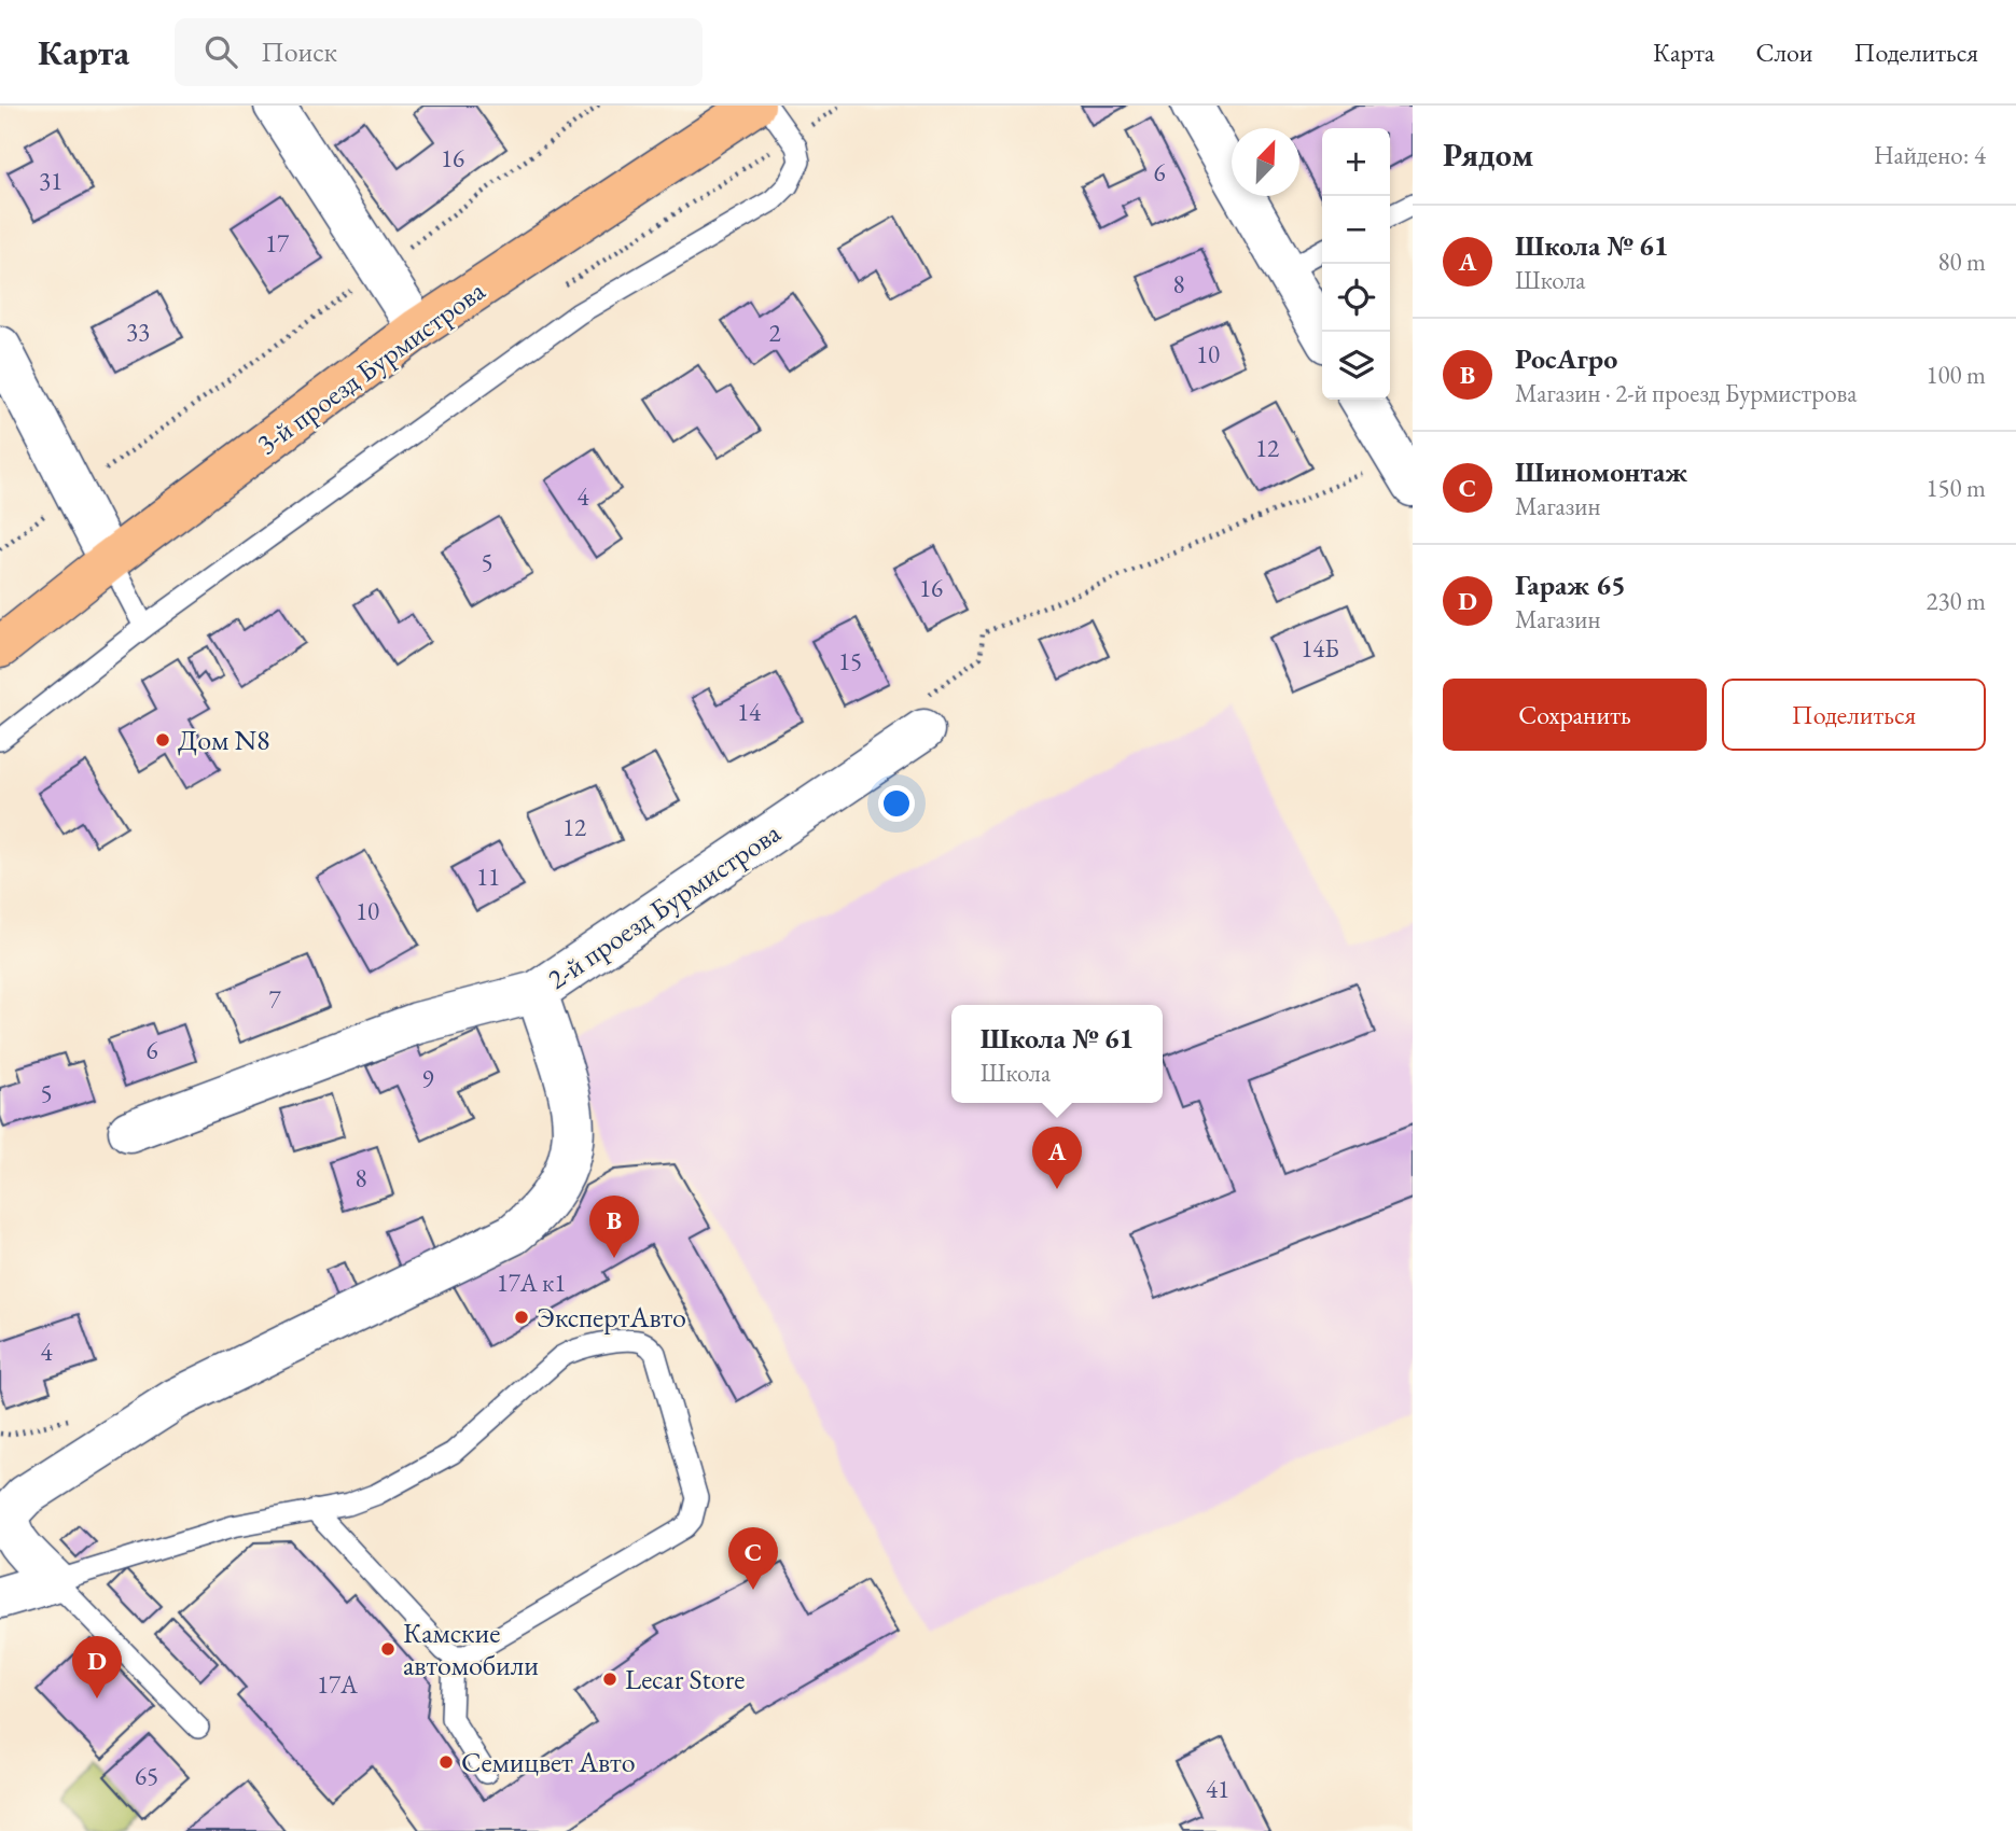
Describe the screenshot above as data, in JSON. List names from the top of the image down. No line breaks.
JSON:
{"streets":{"main road":["3-й проезд Бурмистрова"],"street":["2-й проезд Бурмистрова"]},"places":["Дом N8","ЭкспертАвто","Камские автомобили","Lecar Store","Семицвет Авто"],"house_numbers":["16","6","31","17","8","33","2","10","12","4","5","16","14Б","15","14","12","11","10","7","6","9","5","8","17А к1","4","17А","65","41"],"north":"top right","page":{"header":"Карта","search":"Поиск","nav":["Карта","Слои","Поделиться"],"heading":["Рядом","Найдено: 4"],"map_buttons":["+","−"],"list":[{"mark":"A","name":"Школа № 61","note":"Школа","value":"80 m"},{"mark":"B","name":"РосАгро","note":"Магазин · 2-й проезд Бурмистрова","value":"100 m"},{"mark":"C","name":"Шиномонтаж","note":"Магазин","value":"150 m"},{"mark":"D","name":"Гараж 65","note":"Магазин","value":"230 m"}],"buttons":["Сохранить","Поделиться"],"popup":["Школа № 61","Школа"],"pins":["A","B","C","D"]}}
